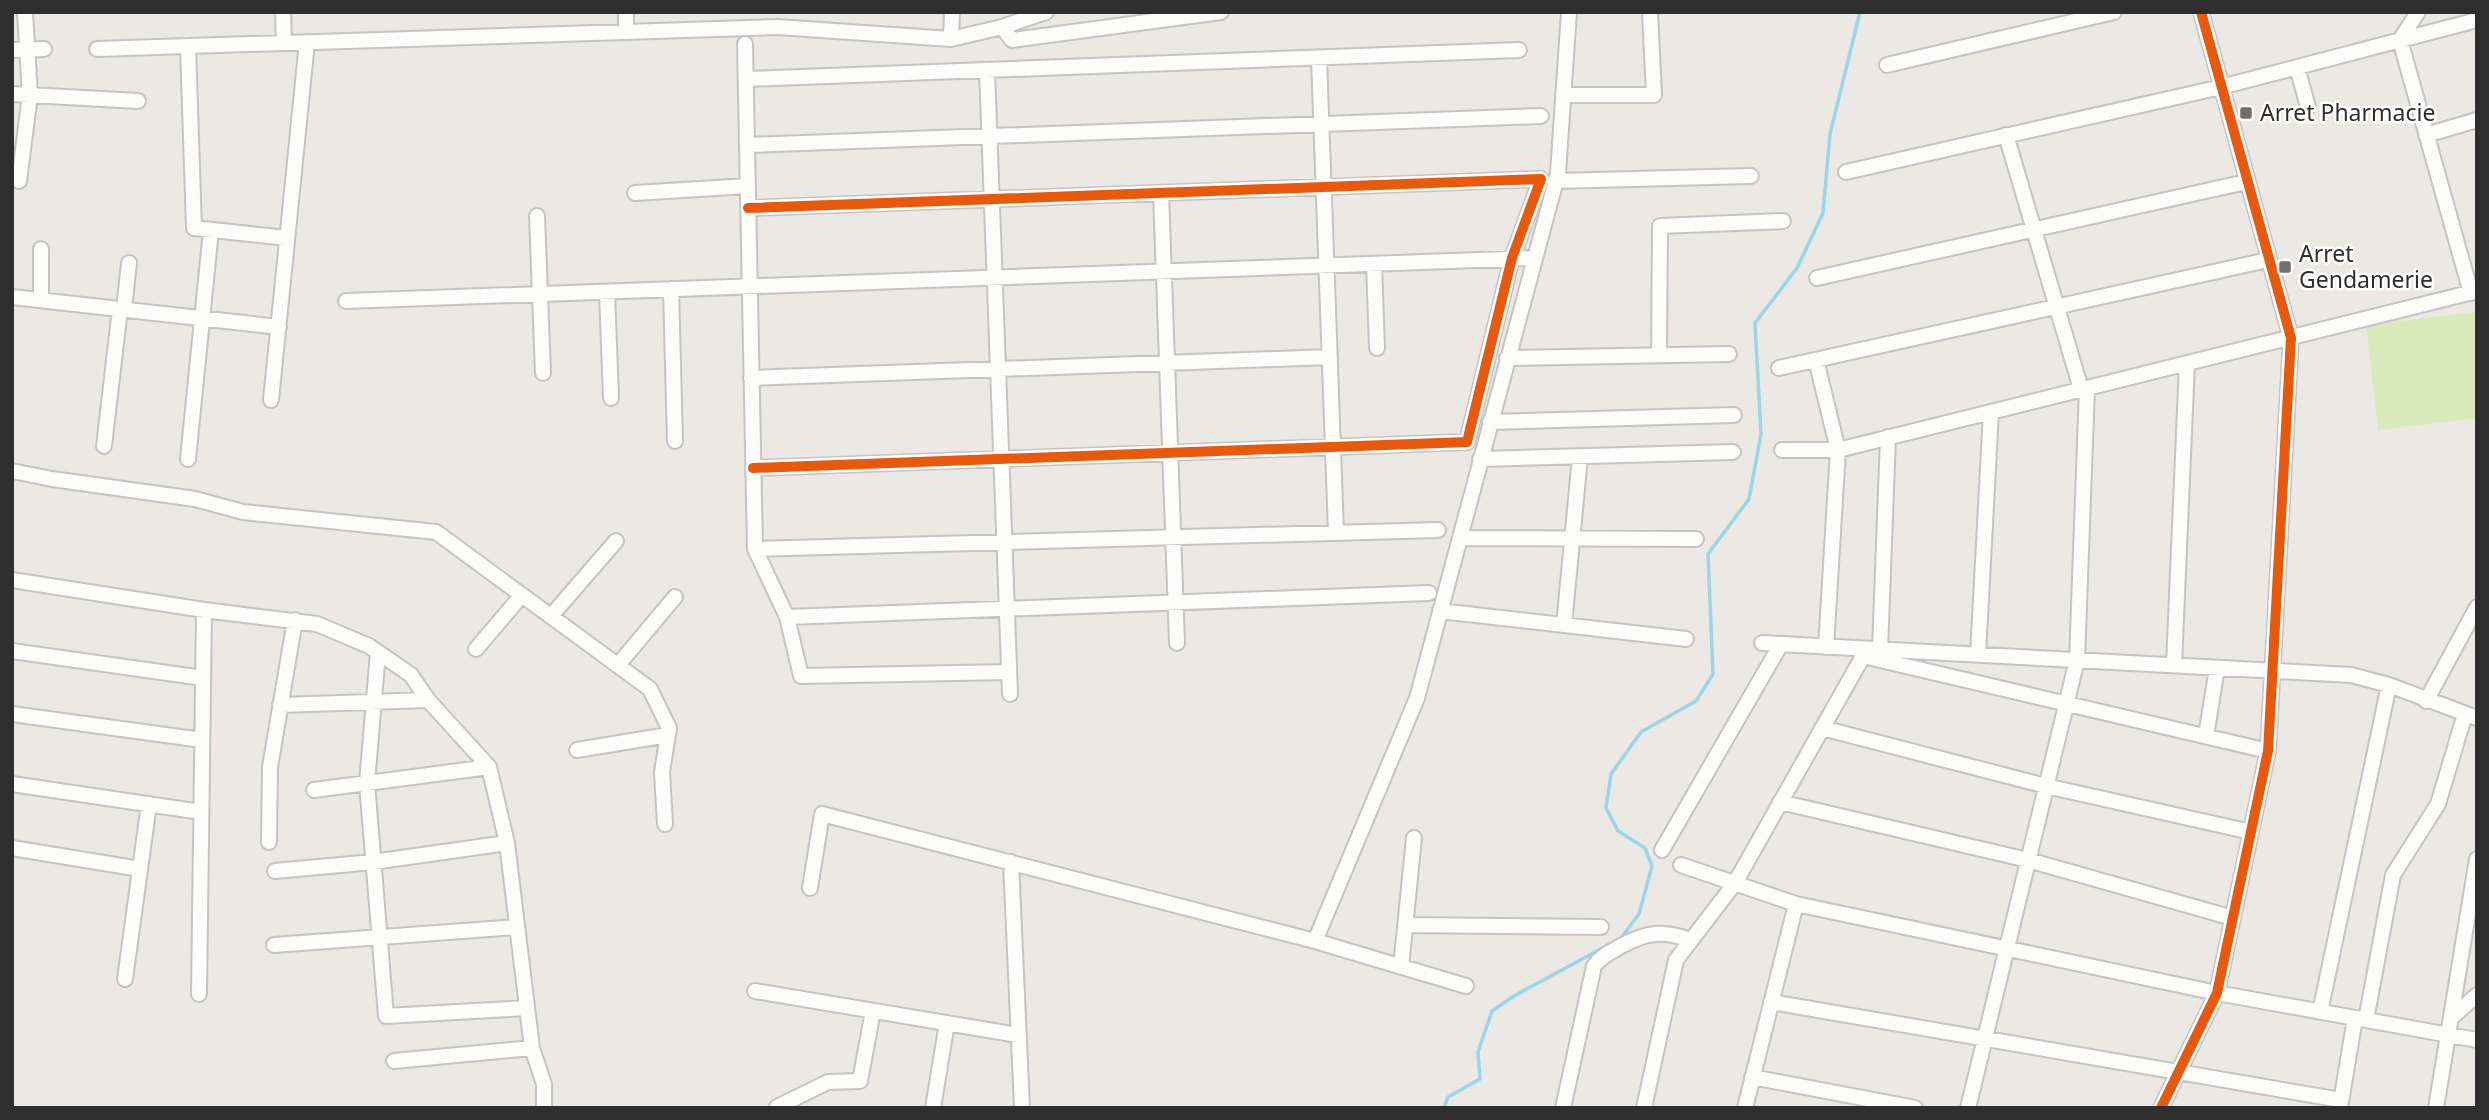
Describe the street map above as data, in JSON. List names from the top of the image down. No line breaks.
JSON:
{"places":{"transit":["Arret Pharmacie","Arret Gendamerie"]}}
